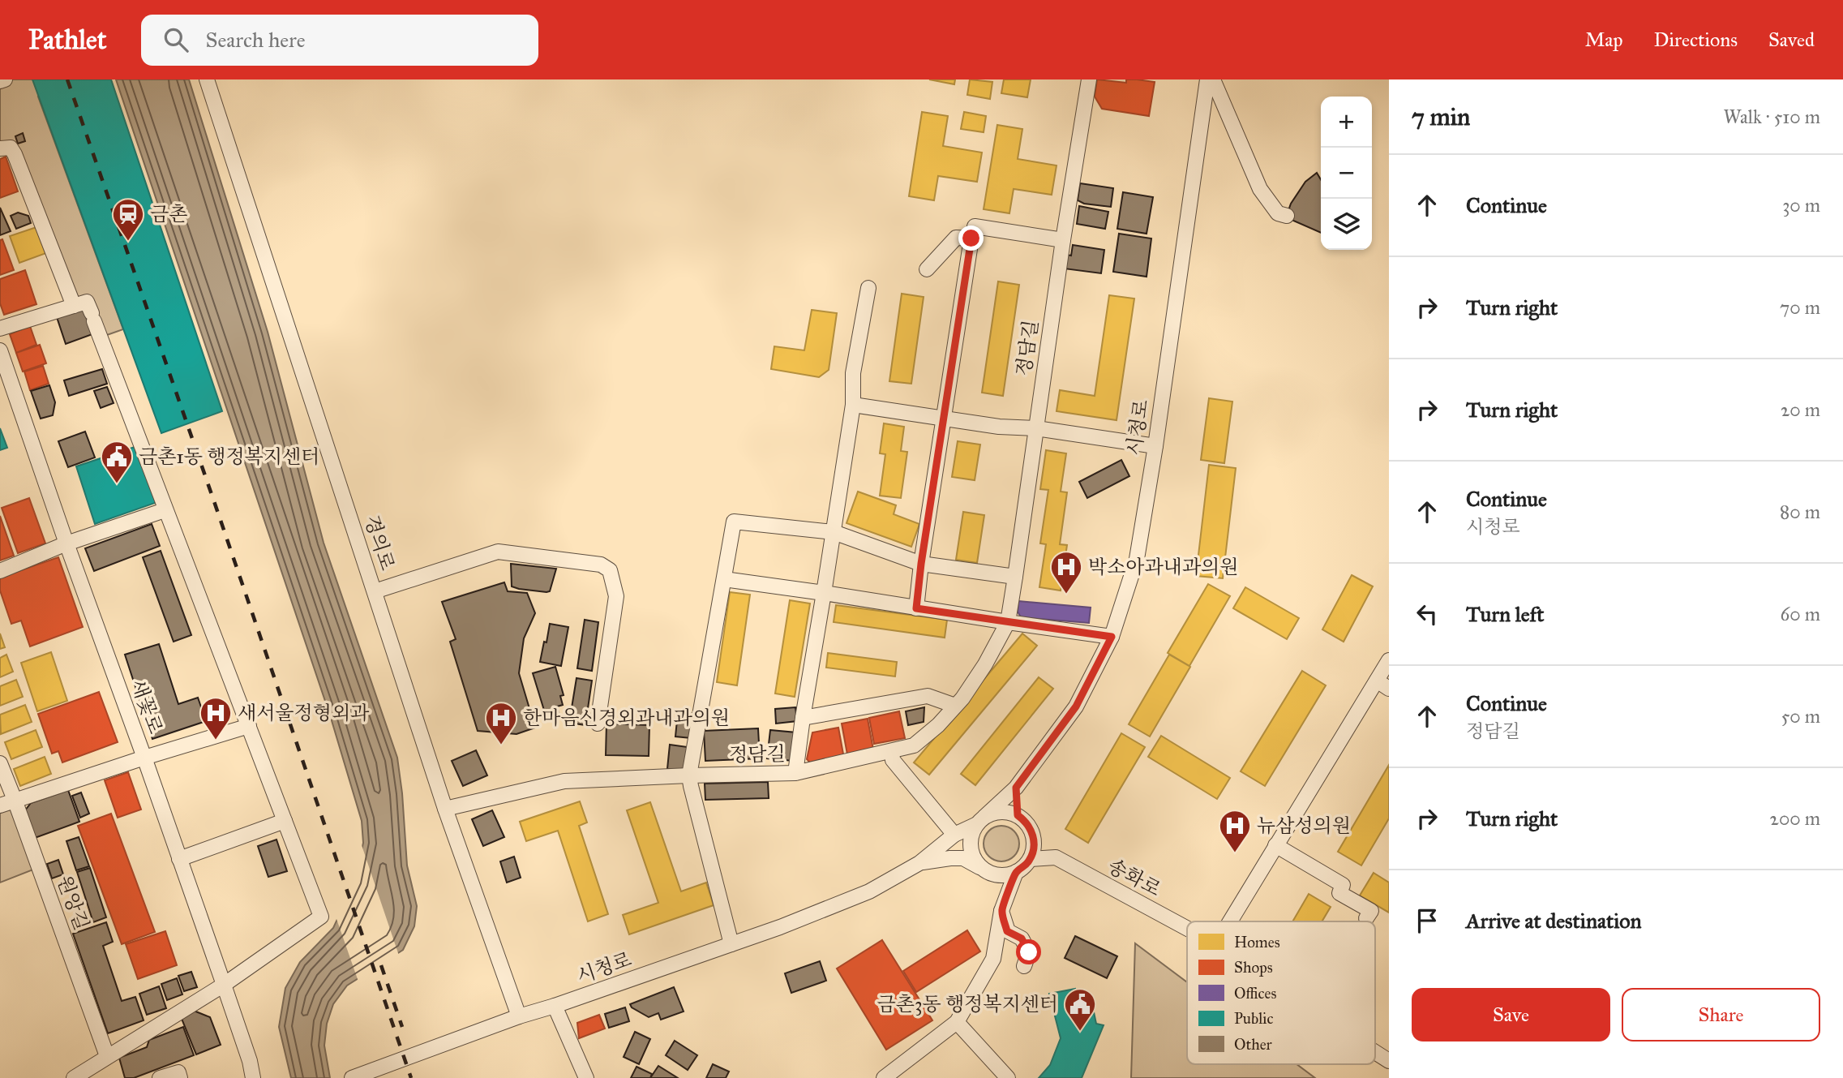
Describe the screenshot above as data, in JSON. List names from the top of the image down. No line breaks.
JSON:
{"streets":{"street":["정담길","시청로","경의로","새꽃로","송화로","원앙길"]},"crossings":[["정담길","경의로"],["시청로","경의로"],["시청로","송화로"]],"places":{"station":["금촌"],"public building":["금촌1동 행정복지센터","금촌3동 행정복지센터"],"hospital":["박소아과내과의원","새서울정형외과","한마음신경외과내과의원","뉴삼성의원"]},"legend":["Homes","Shops","Offices","Public","Other"],"page":{"header":"Pathlet","search":"Search here","nav":["Map","Directions","Saved"],"heading":["7 min","Walk · 510 m"],"map_buttons":["+","−"],"list":[["Continue","30 m"],["Turn right","70 m"],["Turn right","20 m"],["Continue","시청로","80 m"],["Turn left","60 m"],["Continue","정담길","50 m"],["Turn right","200 m"],"Arrive at destination"],"buttons":["Save","Share"]}}
